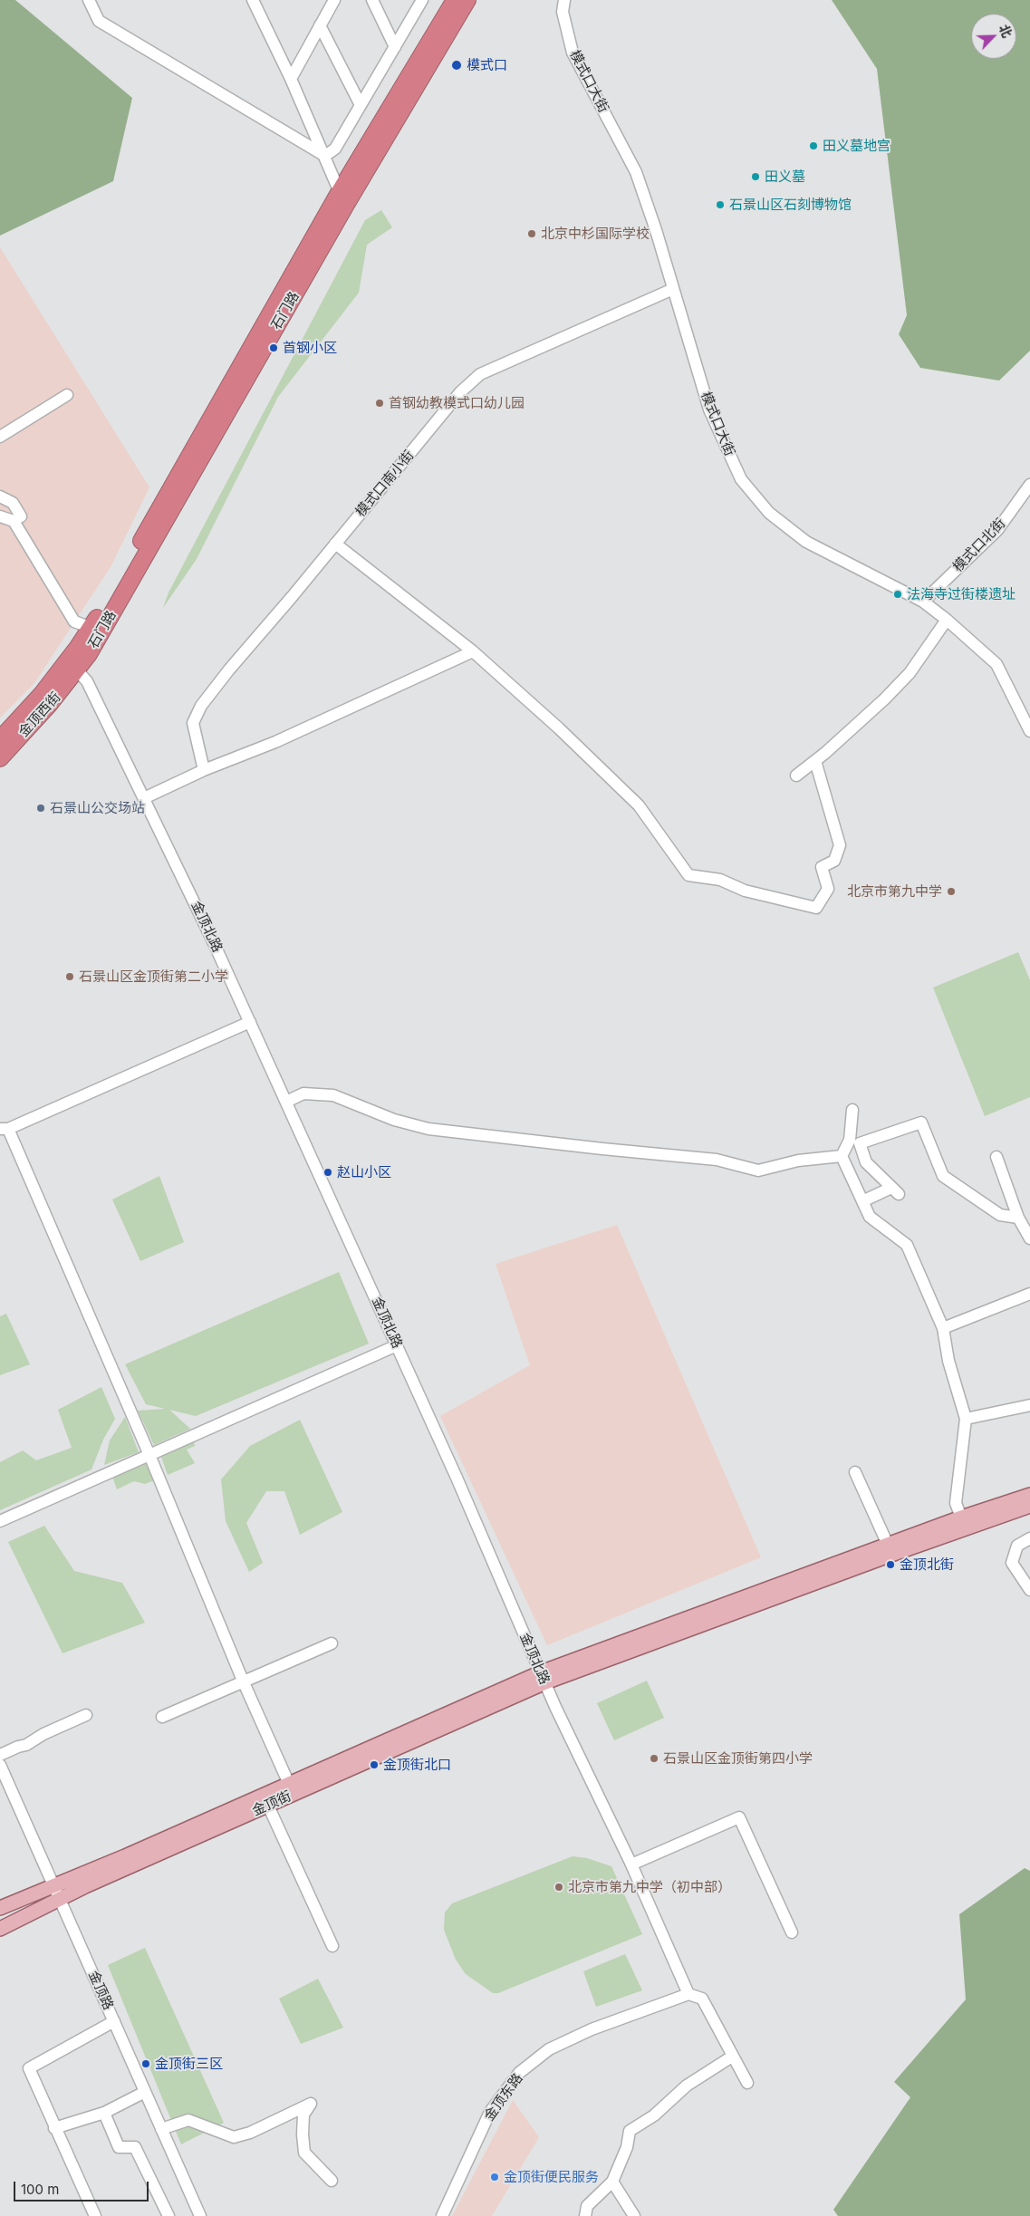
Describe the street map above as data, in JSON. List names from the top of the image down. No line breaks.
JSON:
{"streets":{"highway":["石门路","金顶西街"],"main road":["金顶街"],"street":["模式口大街","模式口南小街","模式口北街","金顶北路","金顶路","金顶东路"]},"crossings":[["模式口大街","模式口南小街"],["模式口大街","模式口北街"],["石门路","金顶西街"],["石门路","金顶北路"],["金顶西街","金顶北路"],["金顶北路","金顶街"],["金顶北路","金顶东路"],["金顶街","金顶路"]],"places":["模式口","田义墓地宫","田义墓","石景山区石刻博物馆","北京中杉国际学校","首钢小区","首钢幼教模式口幼儿园","法海寺过街楼遗址","石景山公交场站","北京市第九中学","石景山区金顶街第二小学","赵山小区","金顶北街","石景山区金顶街第四小学","金顶街北口","北京市第九中学（初中部）","金顶街三区","金顶街便民服务"],"scale_bar":"100 m","north":"top right"}
